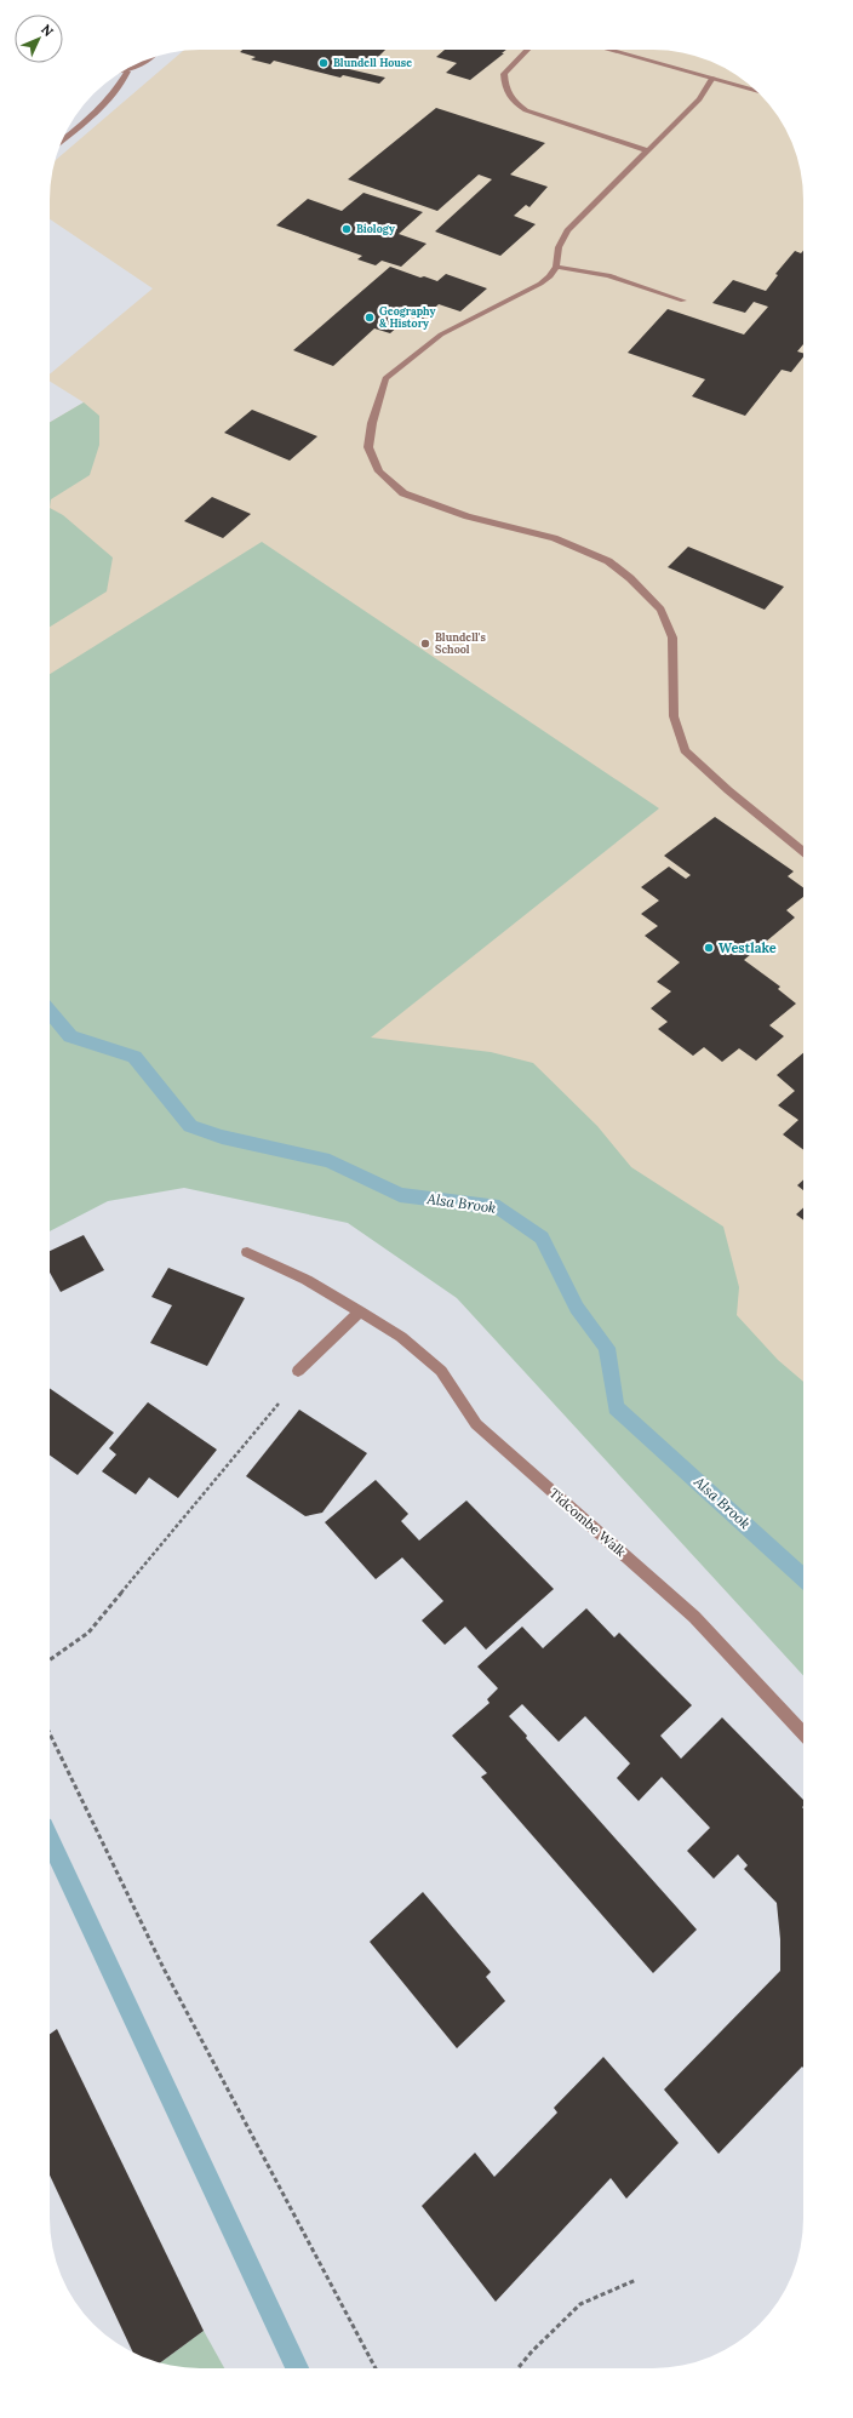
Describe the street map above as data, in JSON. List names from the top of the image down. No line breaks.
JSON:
{"streets":{"street":["Tidcombe Walk"]},"water":["Alsa Brook"],"places":["Blundell House","Biology","Geography & History","Blundell's School","Westlake"],"north":"top right"}
